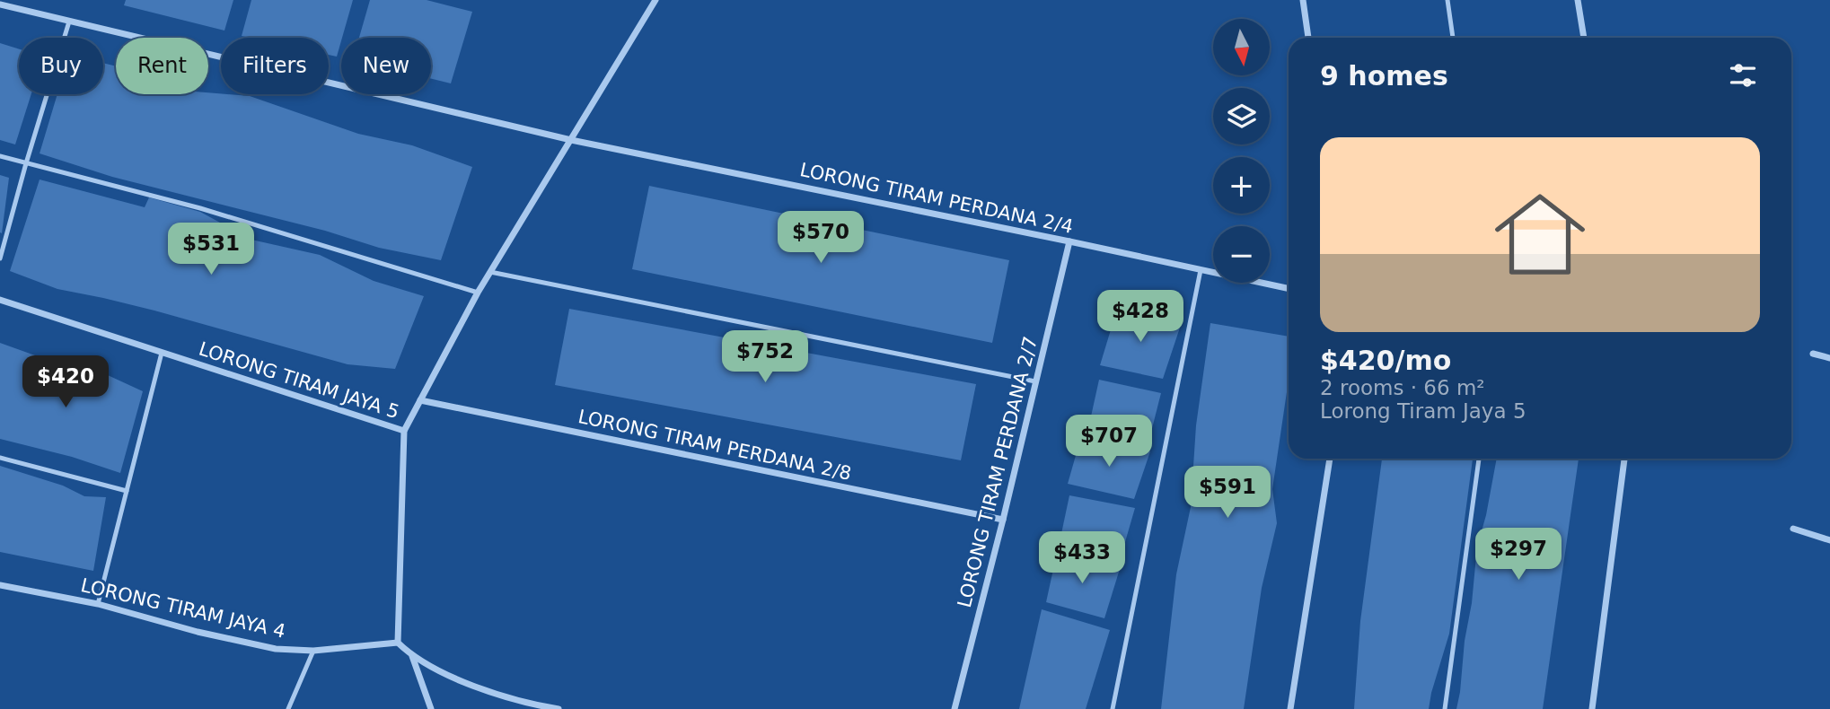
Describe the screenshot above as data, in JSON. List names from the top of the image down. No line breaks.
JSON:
{"streets":{"street":["LORONG TIRAM PERDANA 2/4","LORONG TIRAM JAYA 5","LORONG TIRAM PERDANA 2/8","LORONG TIRAM PERDANA 2/7","LORONG TIRAM JAYA 4"]},"crossings":[["LORONG TIRAM PERDANA 2/4","LORONG TIRAM PERDANA 2/7"],["LORONG TIRAM JAYA 5","LORONG TIRAM JAYA 4"],["LORONG TIRAM PERDANA 2/8","LORONG TIRAM PERDANA 2/7"]],"north":"bottom","page":{"map_buttons":["+","−"],"chip":["Buy","Rent","Filters","New"],"heading":"9 homes","list":[{"name":"$420/mo","note":"2 rooms · 66 m² · Lorong Tiram Jaya 5"}],"price":["$570","$531","$428","$752","$420","$707","$591","$297","$433"]}}
